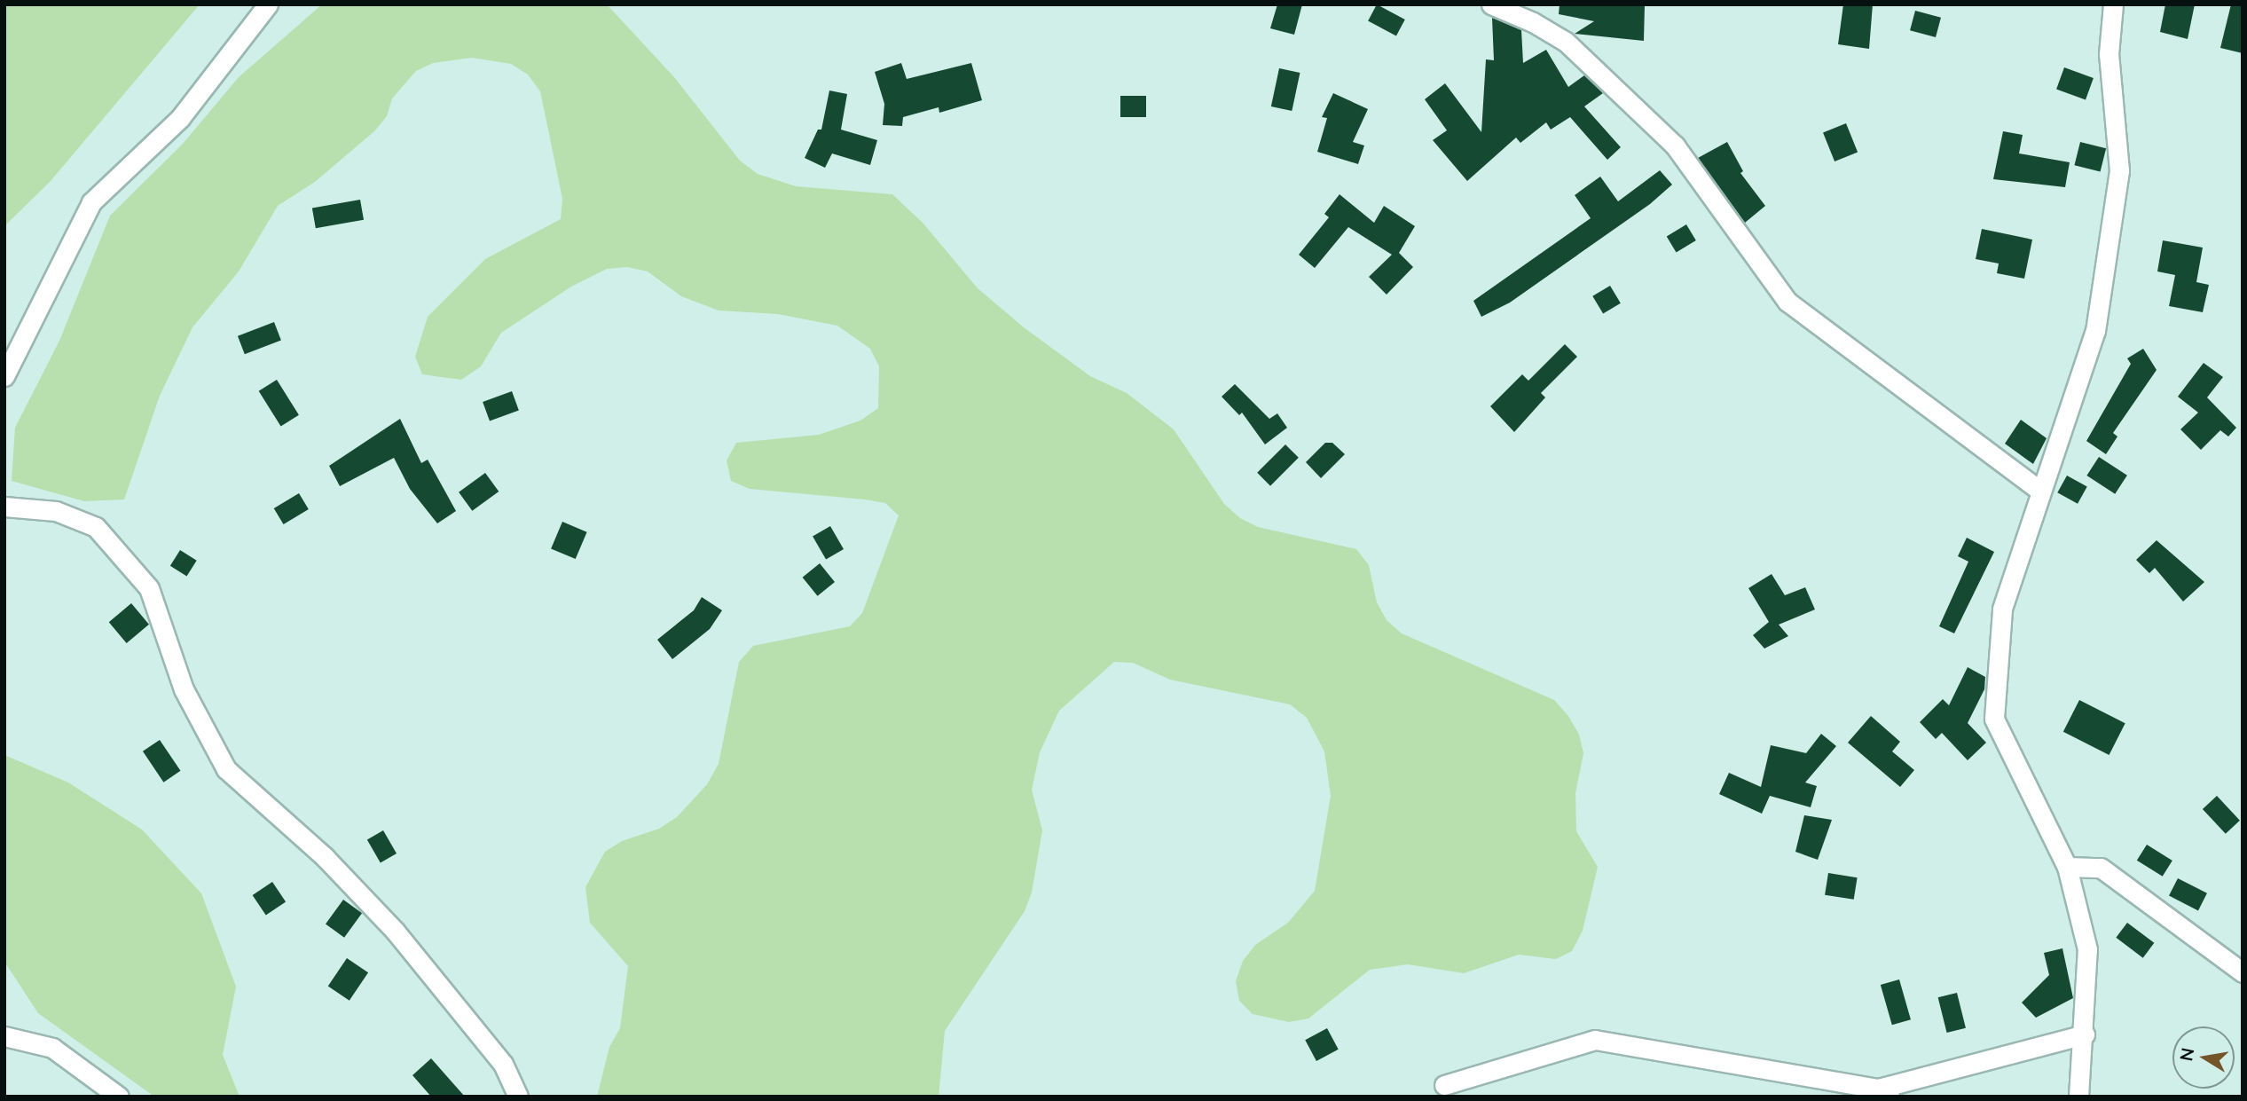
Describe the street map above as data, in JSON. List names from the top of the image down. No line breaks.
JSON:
{"north":"left"}
